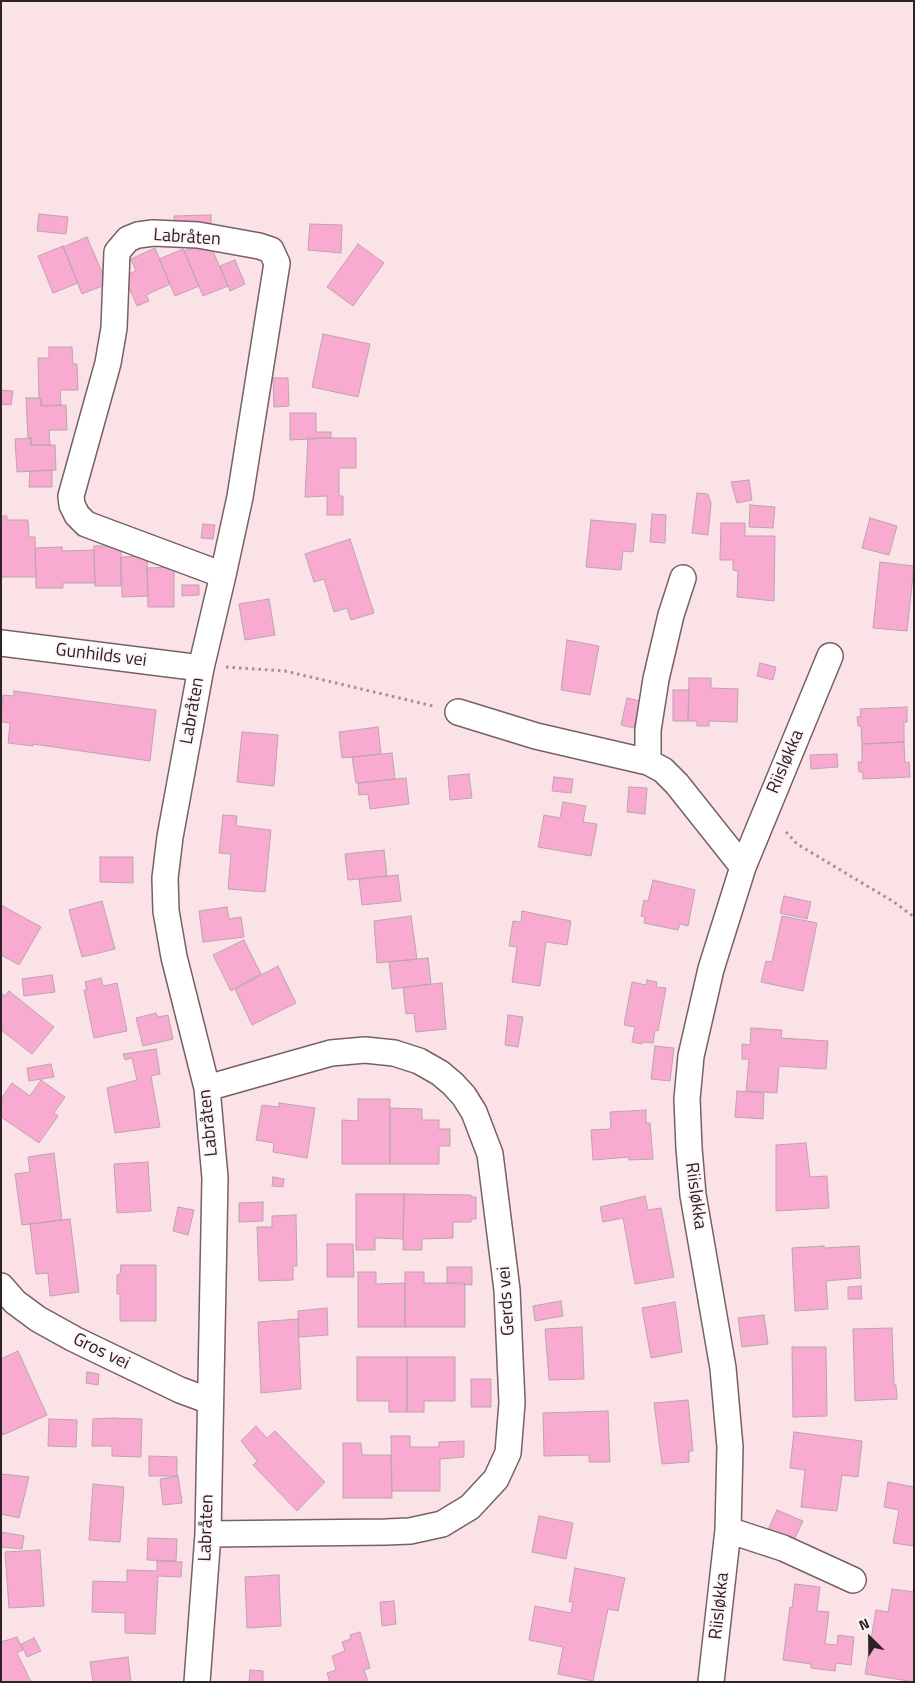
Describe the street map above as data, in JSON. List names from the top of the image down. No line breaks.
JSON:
{"streets":{"street":["Labråten","Gunhilds vei","Riisløkka","Gerds vei","Gros vei"]},"crossings":[["Labråten","Gunhilds vei"],["Labråten","Gerds vei"],["Labråten","Gros vei"]],"north":"top left"}
